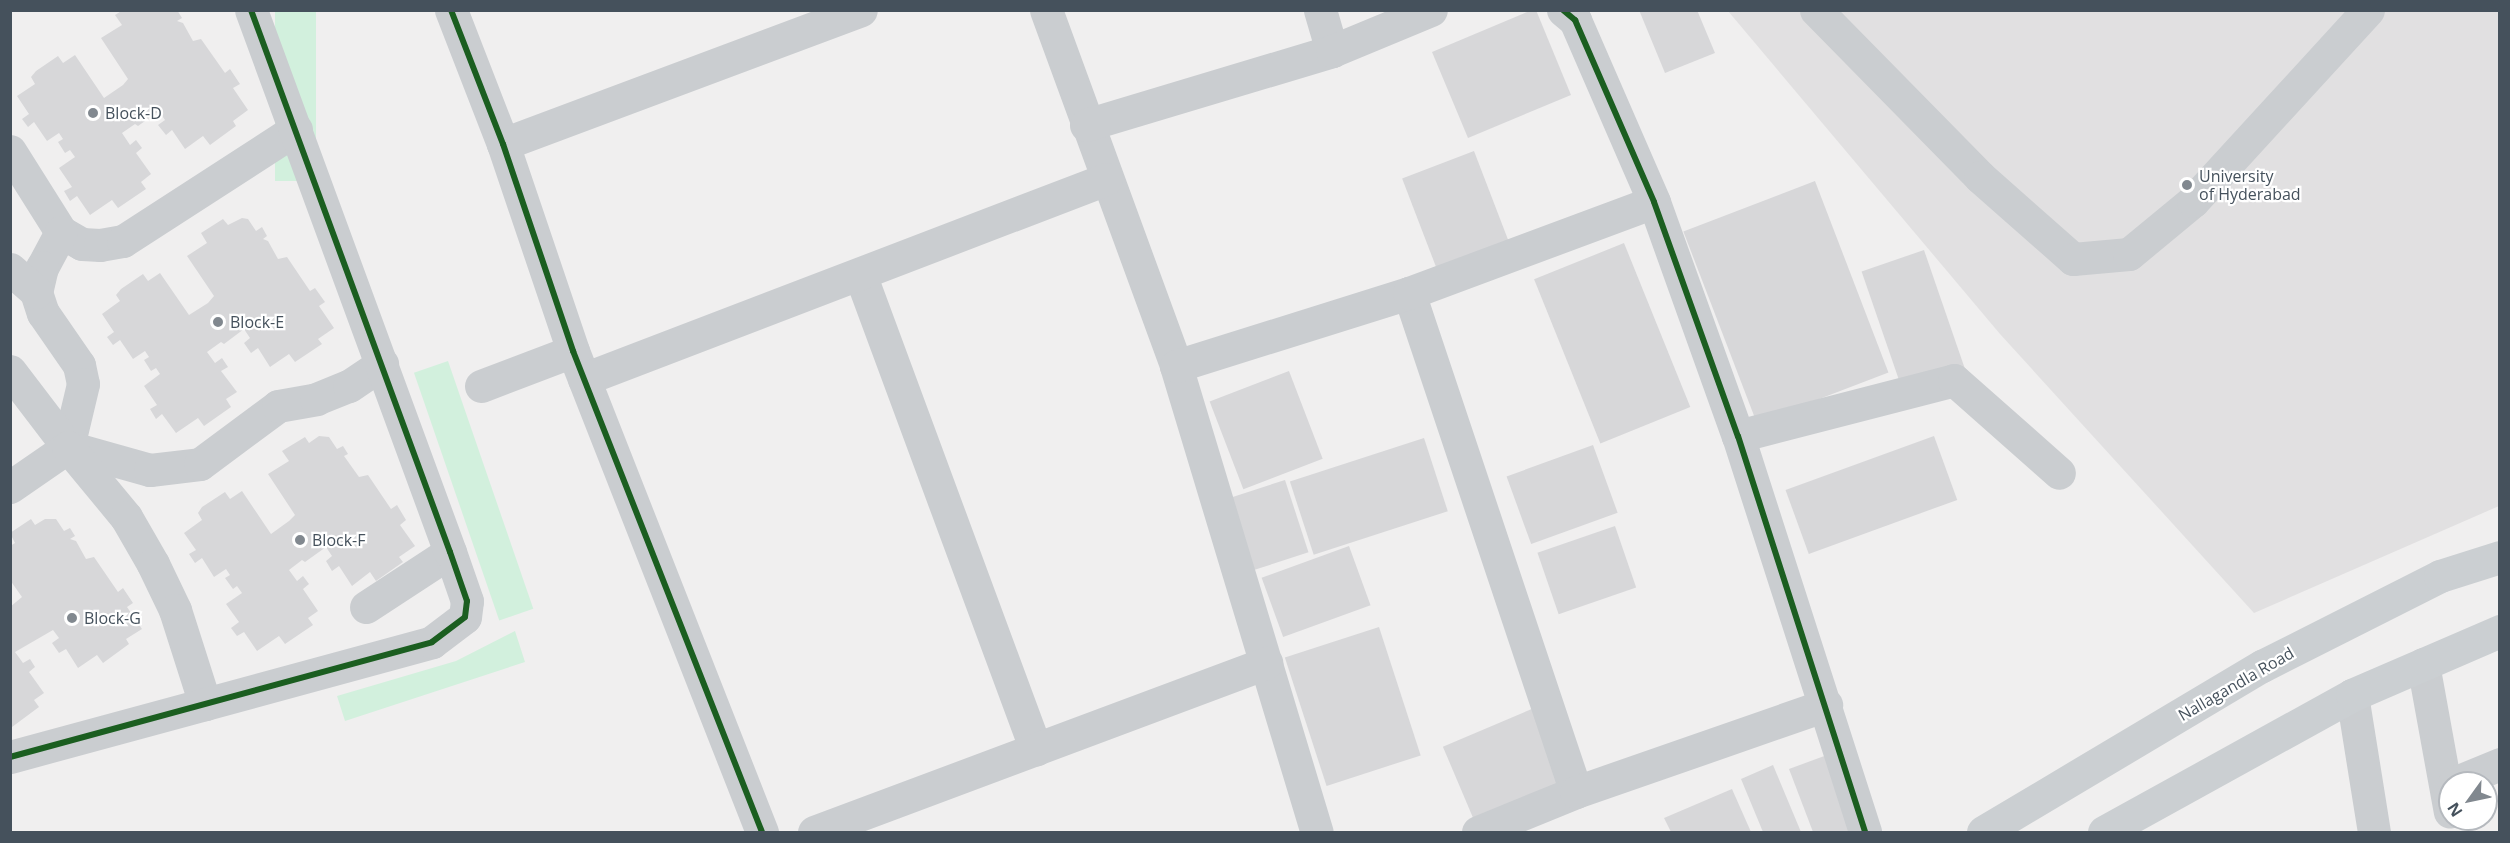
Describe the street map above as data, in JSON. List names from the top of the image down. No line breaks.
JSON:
{"streets":{"main road":["Nallagandla Road"]},"places":["Block-D","University of Hyderabad","Block-E","Block-F","Block-G"],"north":"bottom left"}
